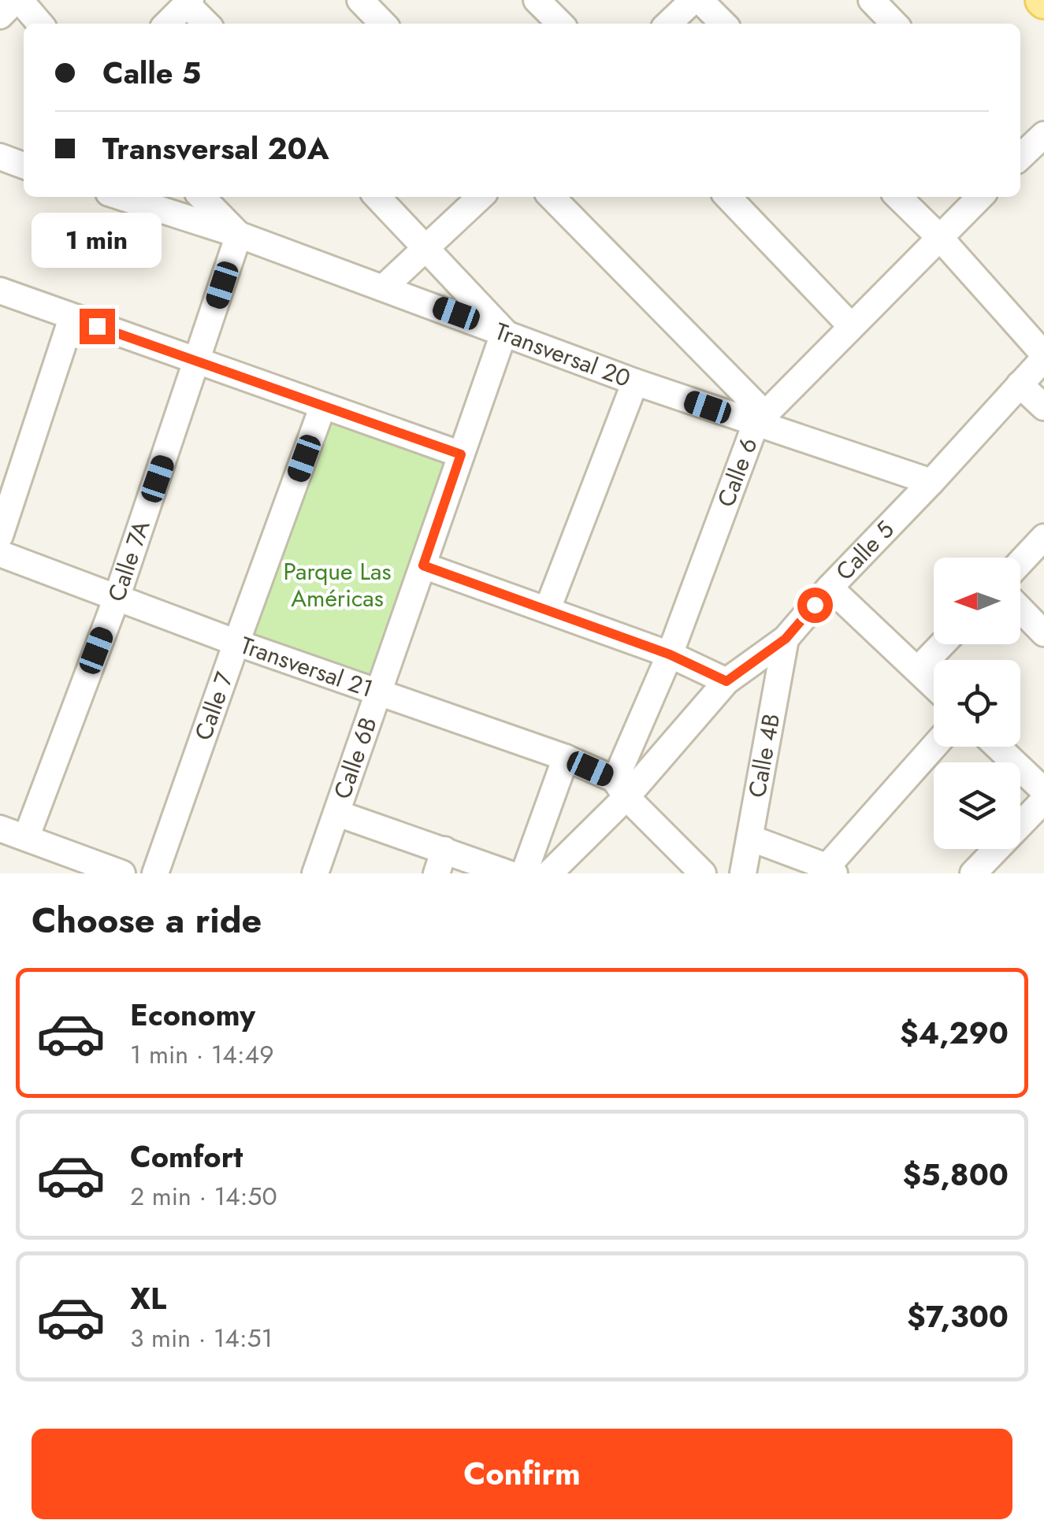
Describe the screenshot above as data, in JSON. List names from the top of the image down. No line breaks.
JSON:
{"streets":{"street":["Transversal 20","Calle 6","Calle 5","Calle 7A","Transversal 21","Calle 7","Calle 4B","Calle 6B"]},"crossings":[["Transversal 20","Calle 6"],["Transversal 20","Calle 5"],["Transversal 20","Calle 7A"],["Transversal 20","Calle 6B"],["Calle 6","Calle 5"],["Calle 6","Transversal 21"],["Calle 5","Transversal 21"],["Calle 5","Calle 4B"],["Calle 7A","Transversal 21"],["Transversal 21","Calle 7"],["Transversal 21","Calle 6B"]],"parks":["Parque Las Américas"],"north":"left","page":{"banner":["Calle 5","Transversal 20A"],"bubble":"1 min","heading":"Choose a ride","list":[{"name":"Economy","note":"1 min · 14:49","value":"$4,290"},{"name":"Comfort","note":"2 min · 14:50","value":"$5,800"},{"name":"XL","note":"3 min · 14:51","value":"$7,300"}],"buttons":"Confirm"}}
